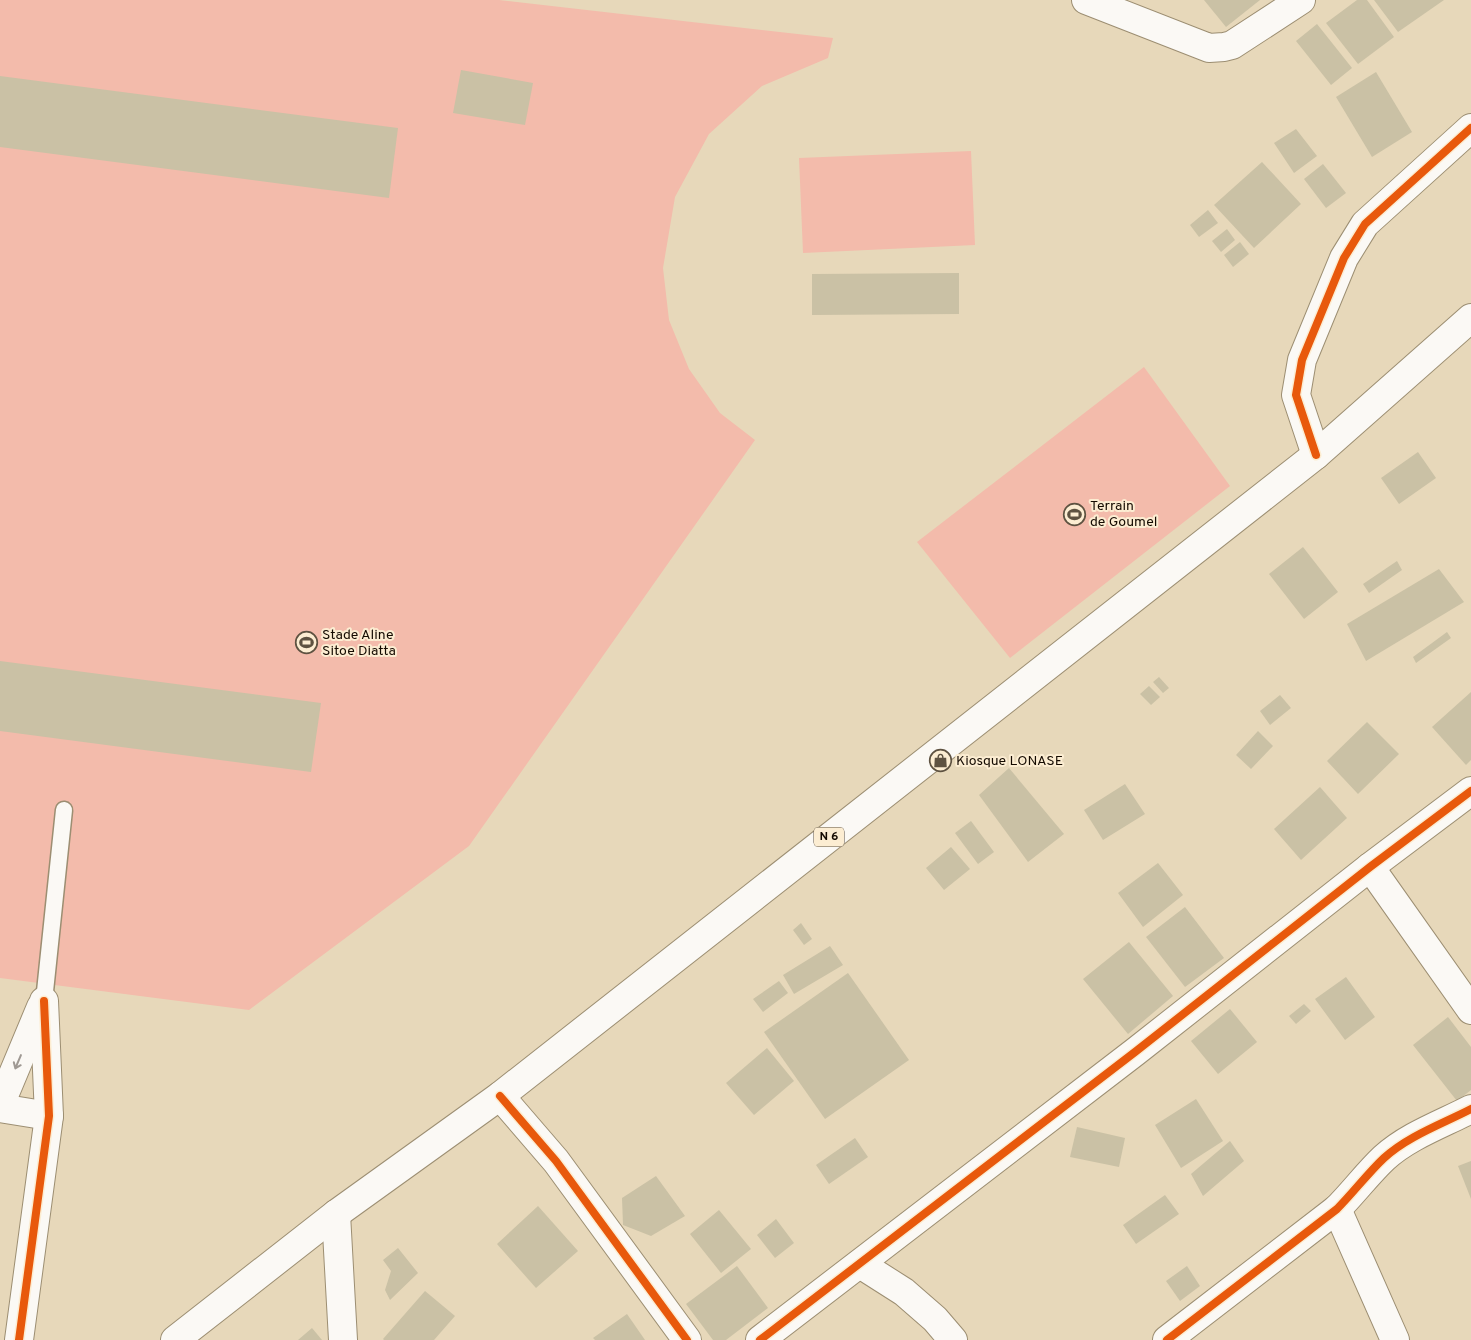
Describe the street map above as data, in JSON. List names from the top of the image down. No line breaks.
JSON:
{"streets":{"street":["N 6"]},"places":{"sports":["Terrain de Goumel","Stade Aline Sitoe Diatta"],"shop":["Kiosque LONASE"]}}
